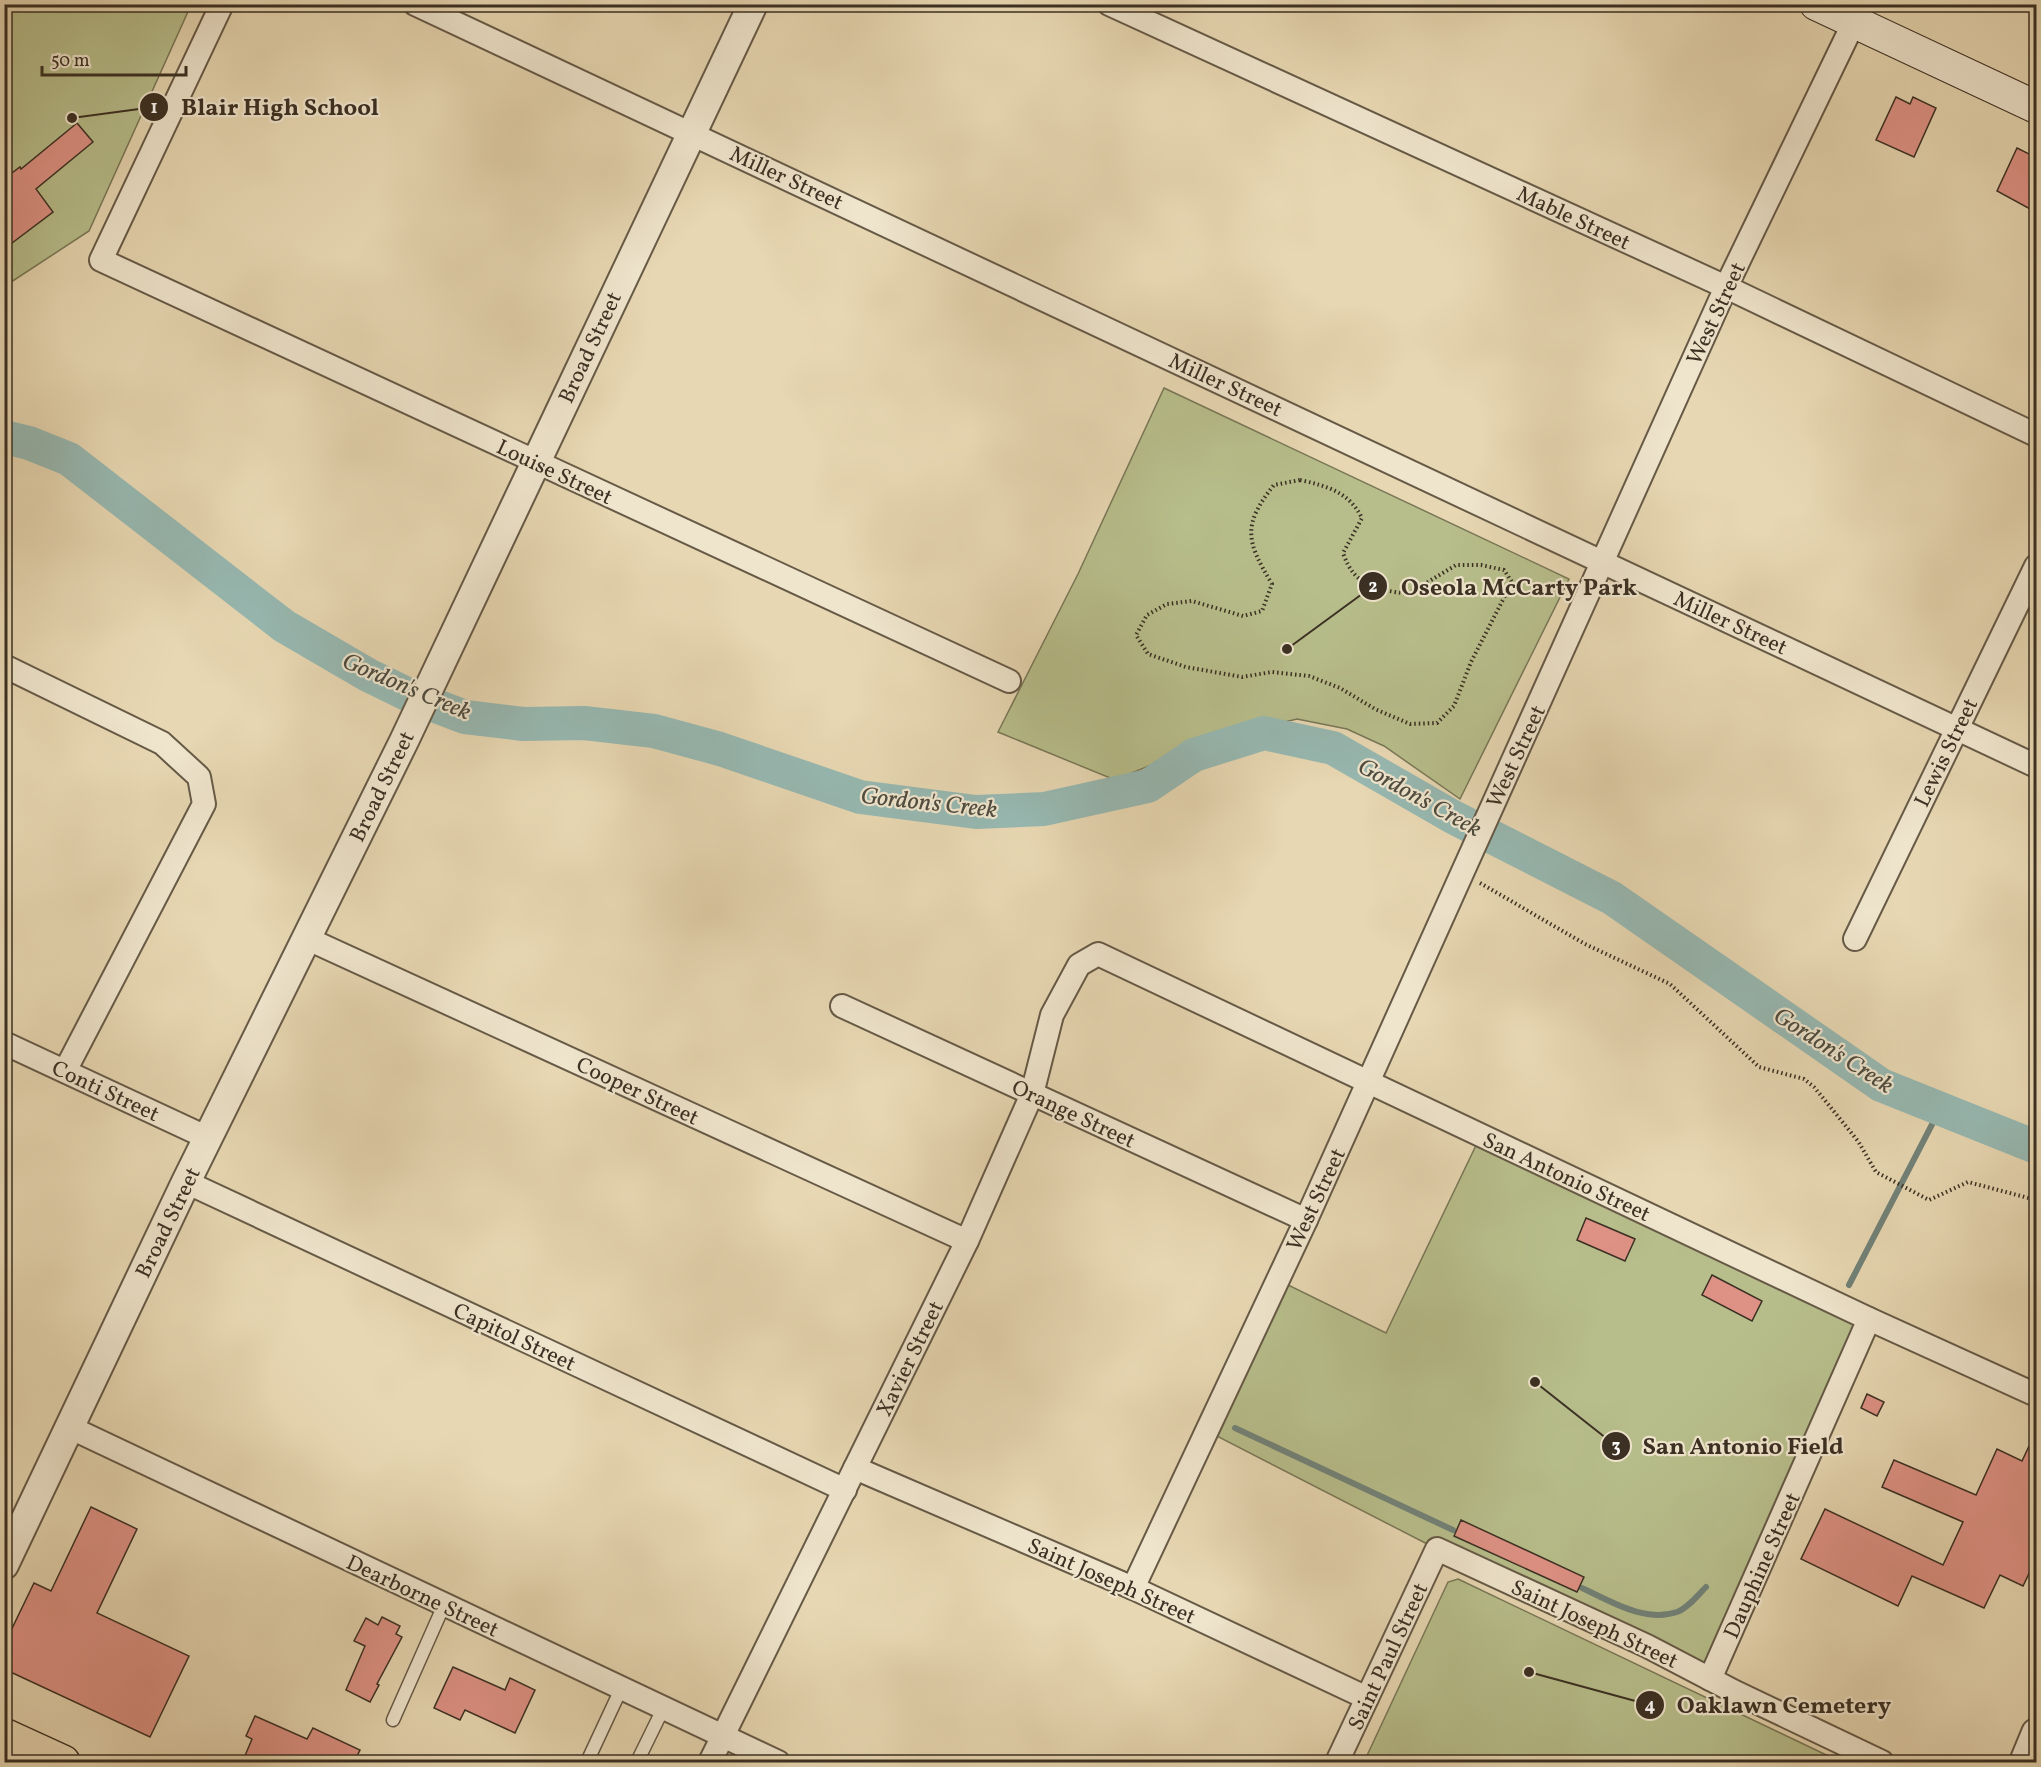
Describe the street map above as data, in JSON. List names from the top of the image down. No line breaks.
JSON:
{"streets":{"street":["Miller Street","Mable Street","West Street","Broad Street","Louise Street","Lewis Street","Conti Street","Cooper Street","Orange Street","San Antonio Street","Capitol Street","Xavier Street","Dauphine Street","Saint Joseph Street","Dearborne Street","Saint Paul Street"]},"crossings":[["Miller Street","West Street"],["Miller Street","Broad Street"],["Miller Street","Lewis Street"],["Mable Street","West Street"],["West Street","Orange Street"],["West Street","San Antonio Street"],["West Street","Saint Joseph Street"],["Broad Street","Louise Street"],["Broad Street","Conti Street"],["Broad Street","Cooper Street"],["Broad Street","Capitol Street"],["Broad Street","Dearborne Street"],["Cooper Street","Xavier Street"],["Orange Street","Xavier Street"],["San Antonio Street","Xavier Street"],["San Antonio Street","Dauphine Street"],["Capitol Street","Xavier Street"],["Xavier Street","Saint Joseph Street"],["Xavier Street","Dearborne Street"],["Dauphine Street","Saint Joseph Street"],["Saint Joseph Street","Saint Paul Street"]],"water":["Gordon's Creek"],"places":["Blair High School","Oseola McCarty Park","San Antonio Field","Oaklawn Cemetery"],"scale_bar":"50 m"}
